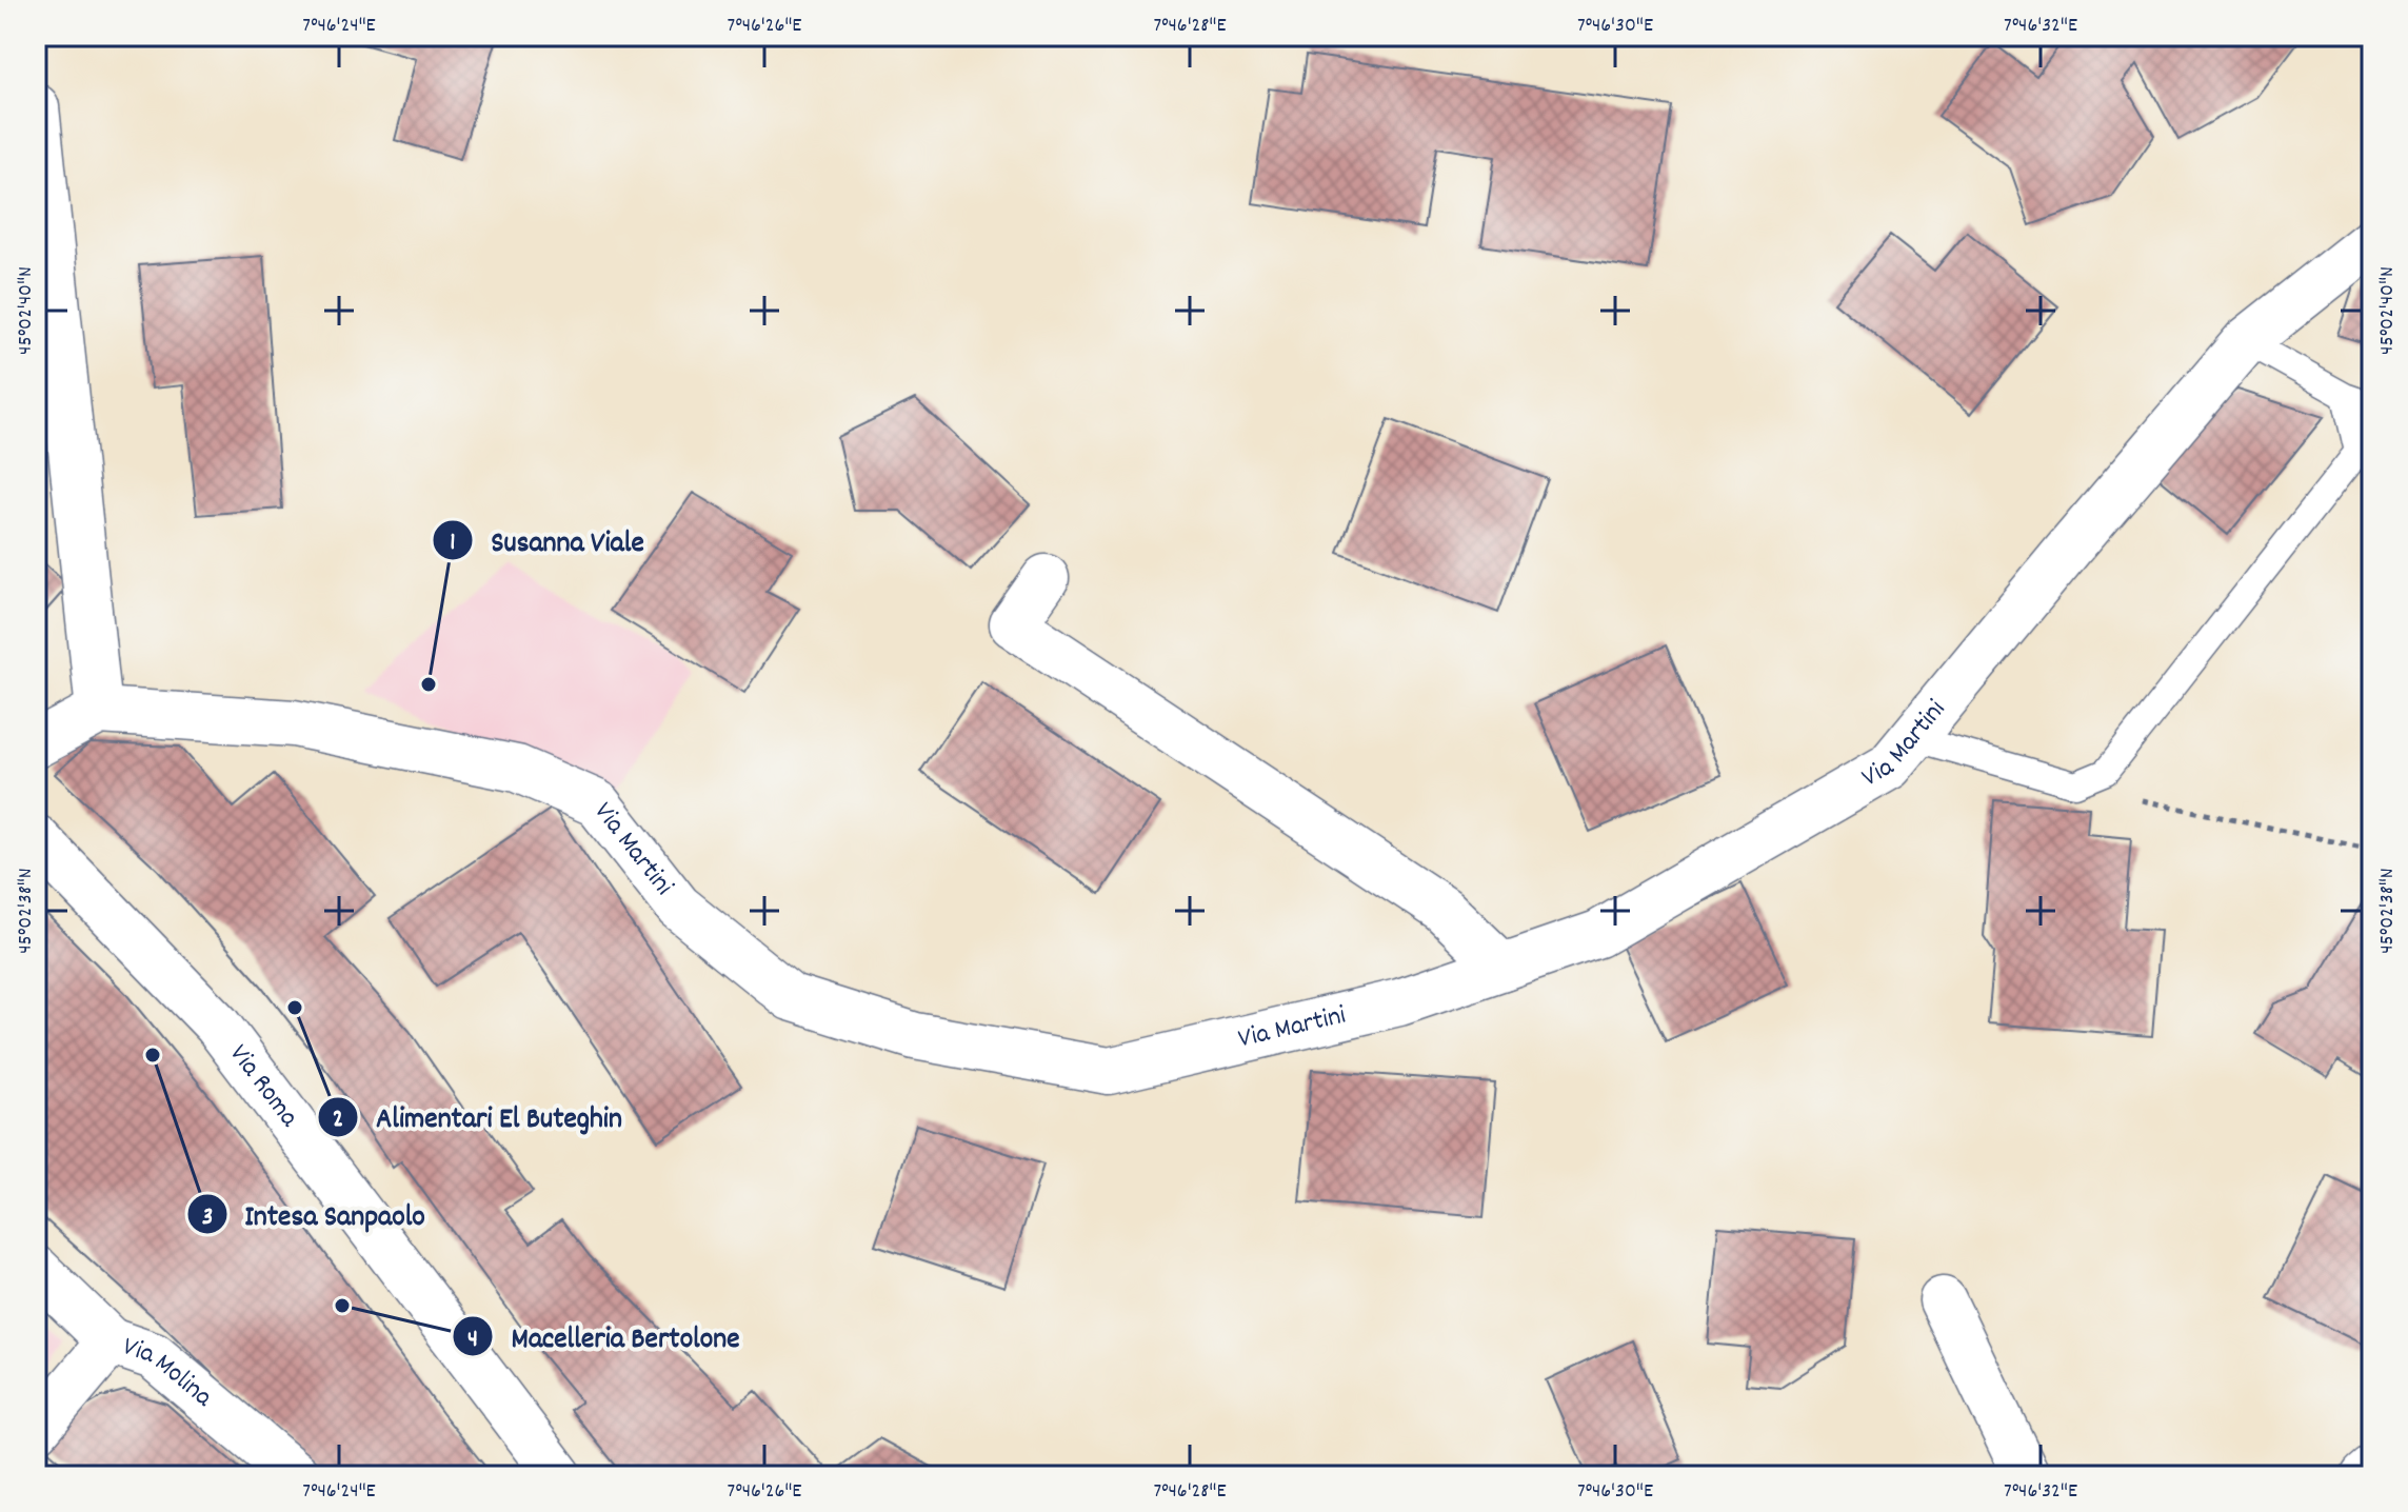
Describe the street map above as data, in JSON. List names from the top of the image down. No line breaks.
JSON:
{"streets":{"street":["Via Martini","Via Roma","Via Molina"]},"places":["Susanna Viale","Alimentari El Buteghin","Intesa Sanpaolo","Macelleria Bertolone"],"coordinates":["7°46'24\"E","7°46'26\"E","7°46'28\"E","7°46'30\"E","7°46'32\"E","45°02'40\"N","45°02'38\"N"]}
